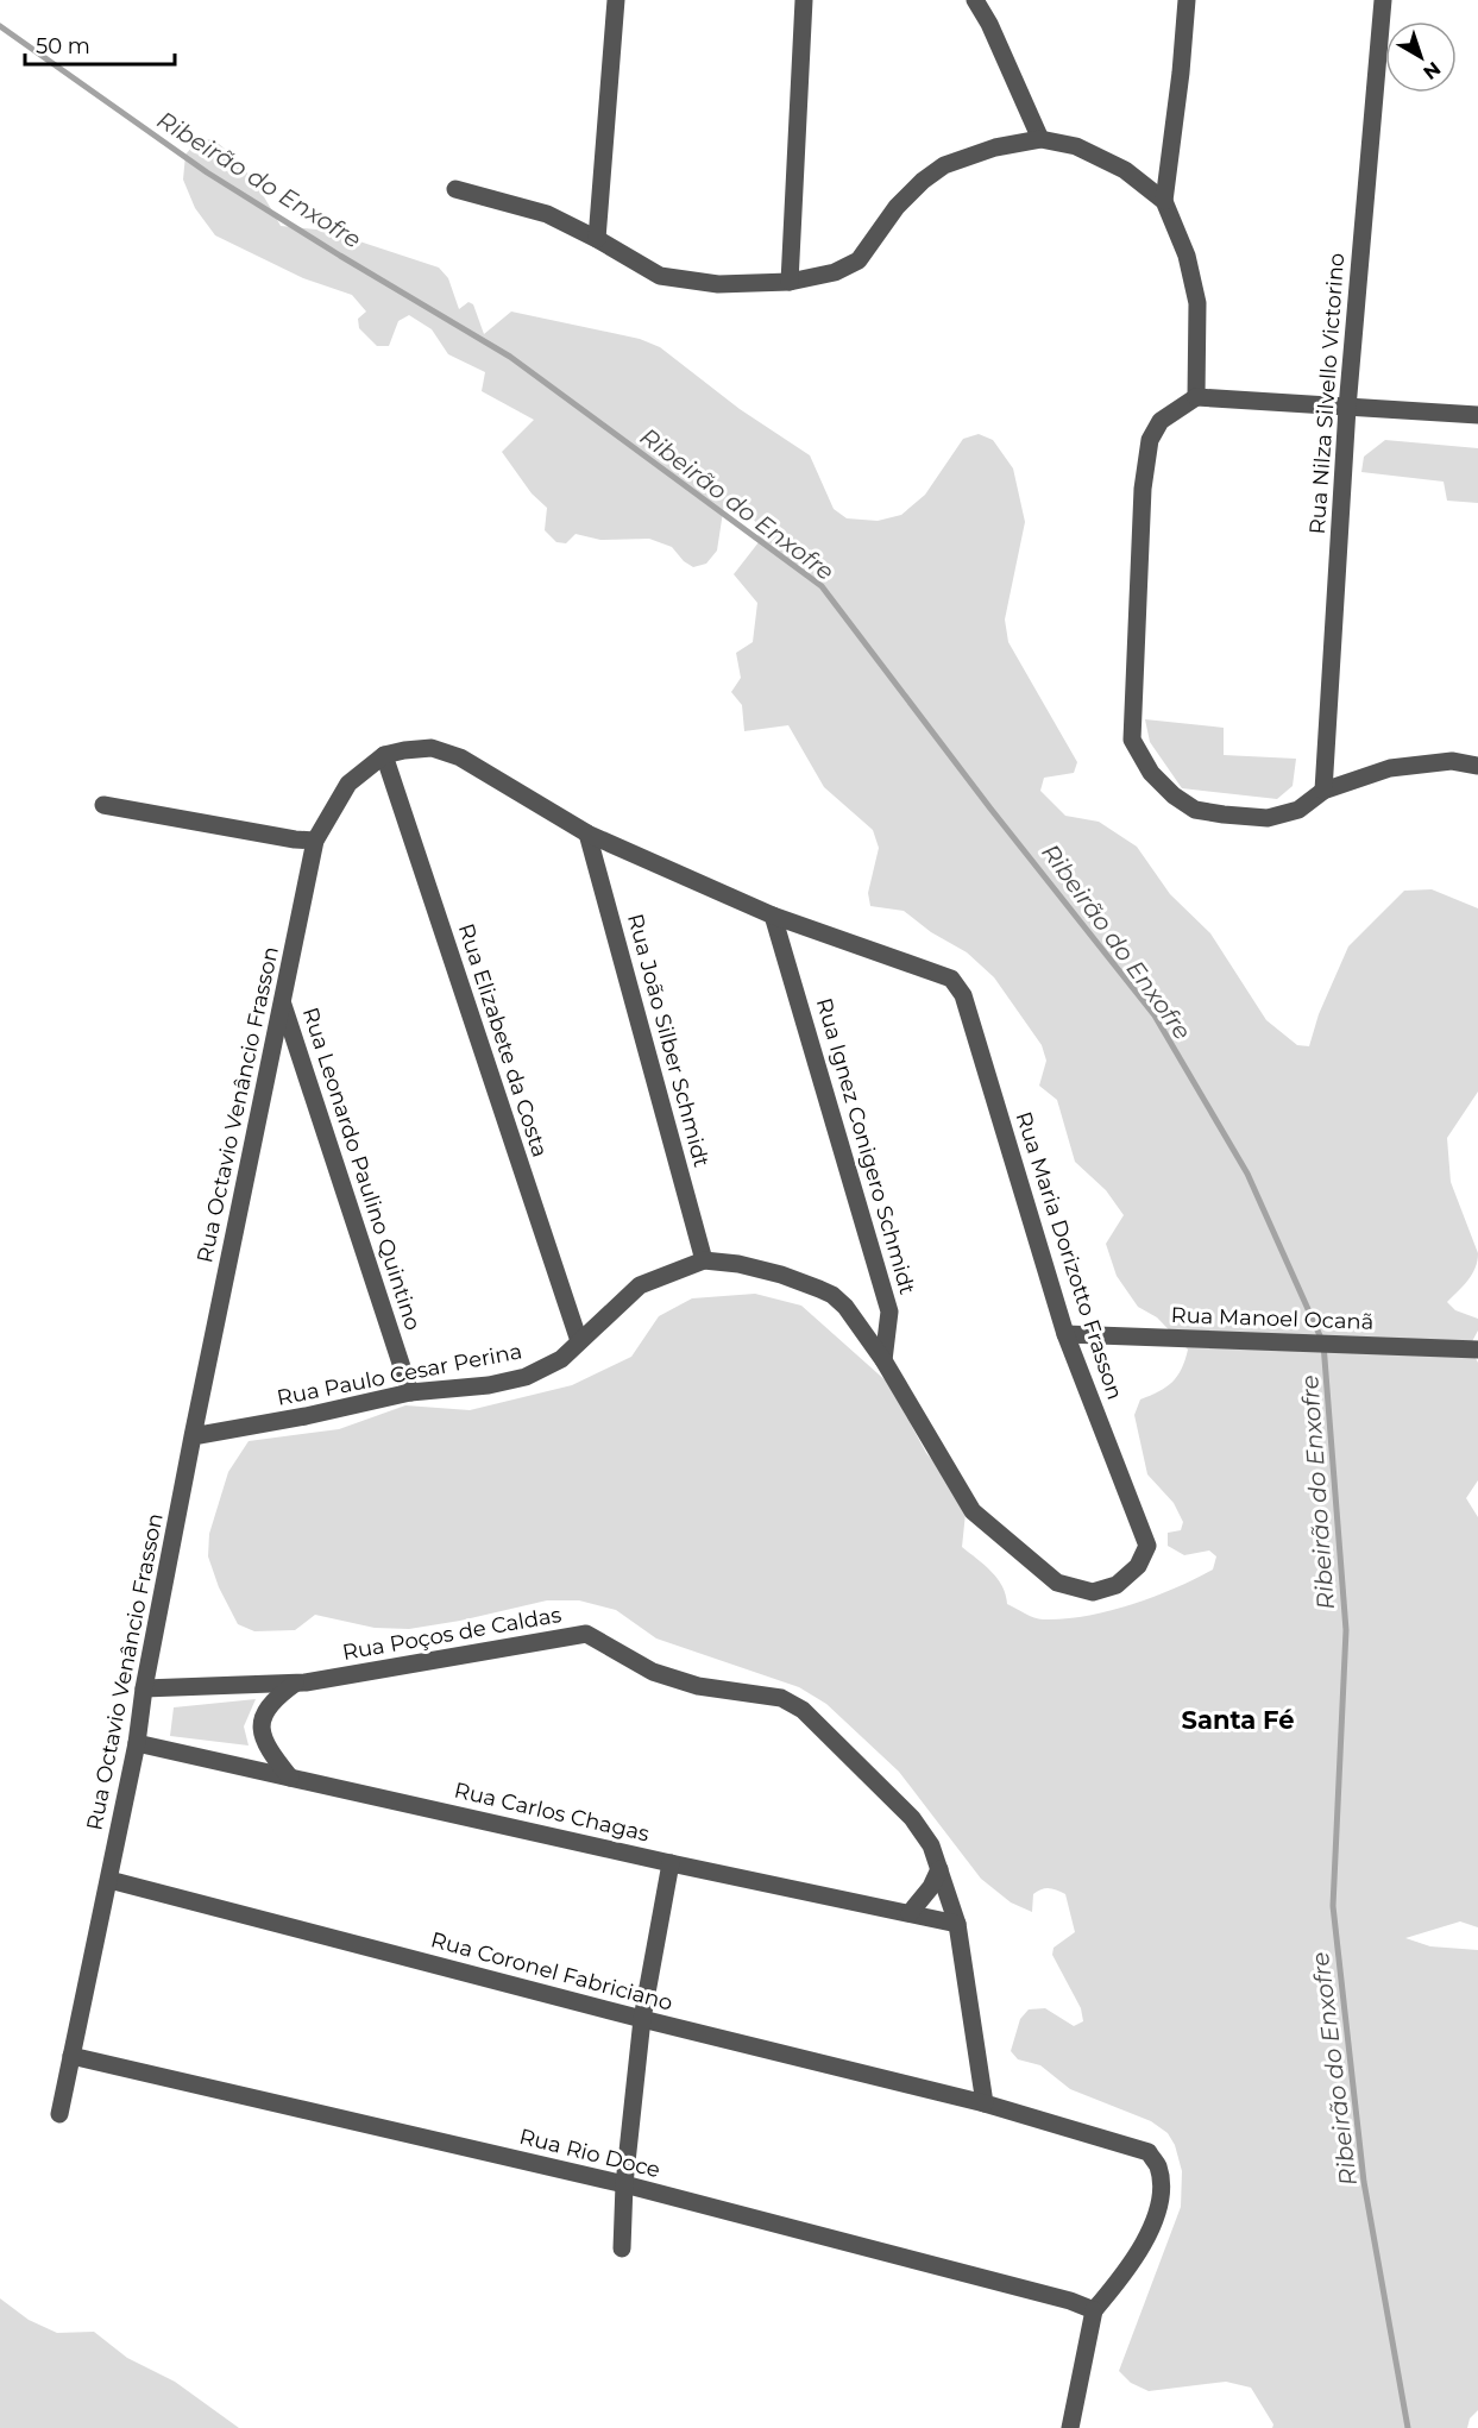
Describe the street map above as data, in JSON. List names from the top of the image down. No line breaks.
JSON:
{"streets":{"street":["Rua Nilza Silvello Victorino","Rua Elizabete da Costa","Rua João Silber Schmidt","Rua Octavio Venâncio Frasson","Rua Ignez Conigero Schmidt","Rua Leonardo Paulino Quintino","Rua Maria Dorizotto Frasson","Rua Manoel Ocanã","Rua Paulo Cesar Perina","Rua Poços de Caldas","Rua Carlos Chagas","Rua Coronel Fabriciano","Rua Rio Doce"]},"crossings":[["Rua Elizabete da Costa","Rua Octavio Venâncio Frasson"],["Rua Elizabete da Costa","Rua Paulo Cesar Perina"],["Rua João Silber Schmidt","Rua Octavio Venâncio Frasson"],["Rua João Silber Schmidt","Rua Paulo Cesar Perina"],["Rua Octavio Venâncio Frasson","Rua Ignez Conigero Schmidt"],["Rua Octavio Venâncio Frasson","Rua Leonardo Paulino Quintino"],["Rua Octavio Venâncio Frasson","Rua Maria Dorizotto Frasson"],["Rua Octavio Venâncio Frasson","Rua Paulo Cesar Perina"],["Rua Octavio Venâncio Frasson","Rua Poços de Caldas"],["Rua Octavio Venâncio Frasson","Rua Carlos Chagas"],["Rua Octavio Venâncio Frasson","Rua Coronel Fabriciano"],["Rua Octavio Venâncio Frasson","Rua Rio Doce"],["Rua Ignez Conigero Schmidt","Rua Maria Dorizotto Frasson"],["Rua Ignez Conigero Schmidt","Rua Paulo Cesar Perina"],["Rua Leonardo Paulino Quintino","Rua Paulo Cesar Perina"],["Rua Maria Dorizotto Frasson","Rua Manoel Ocanã"],["Rua Maria Dorizotto Frasson","Rua Paulo Cesar Perina"],["Rua Poços de Caldas","Rua Carlos Chagas"],["Rua Poços de Caldas","Rua Coronel Fabriciano"]],"districts":["Santa Fé"],"water":["Ribeirão do Enxofre"],"scale_bar":"50 m","north":"bottom right"}
